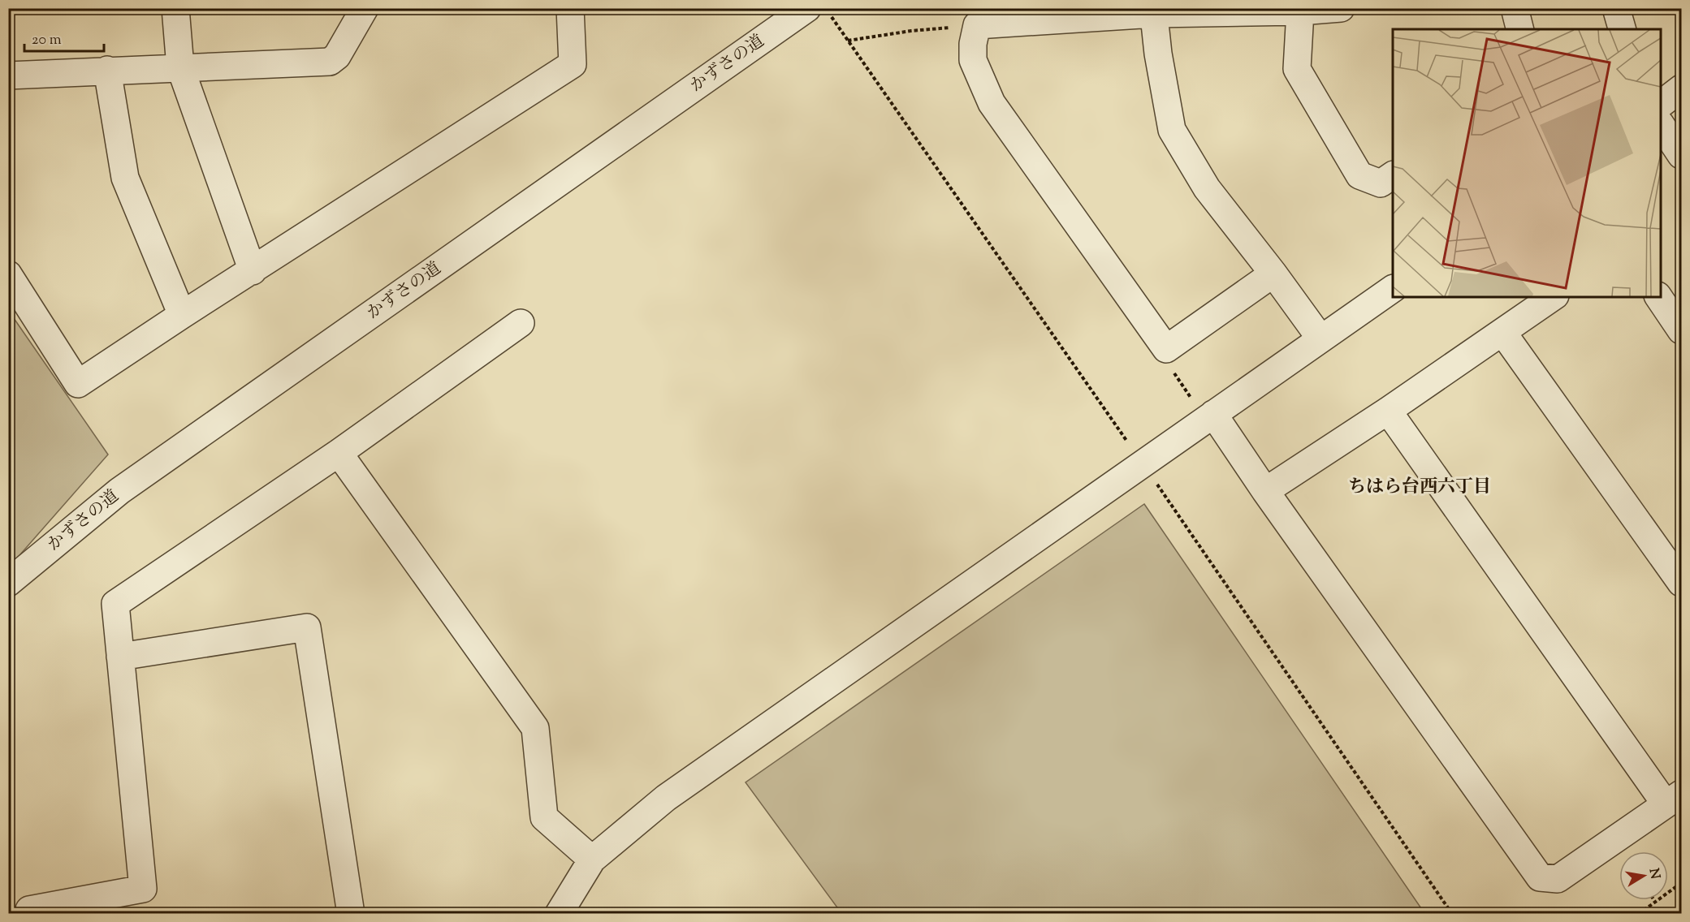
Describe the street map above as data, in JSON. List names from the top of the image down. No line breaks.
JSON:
{"streets":{"street":["かずさの道"]},"districts":["ちはら台西六丁目"],"scale_bar":"20 m","north":"right"}
